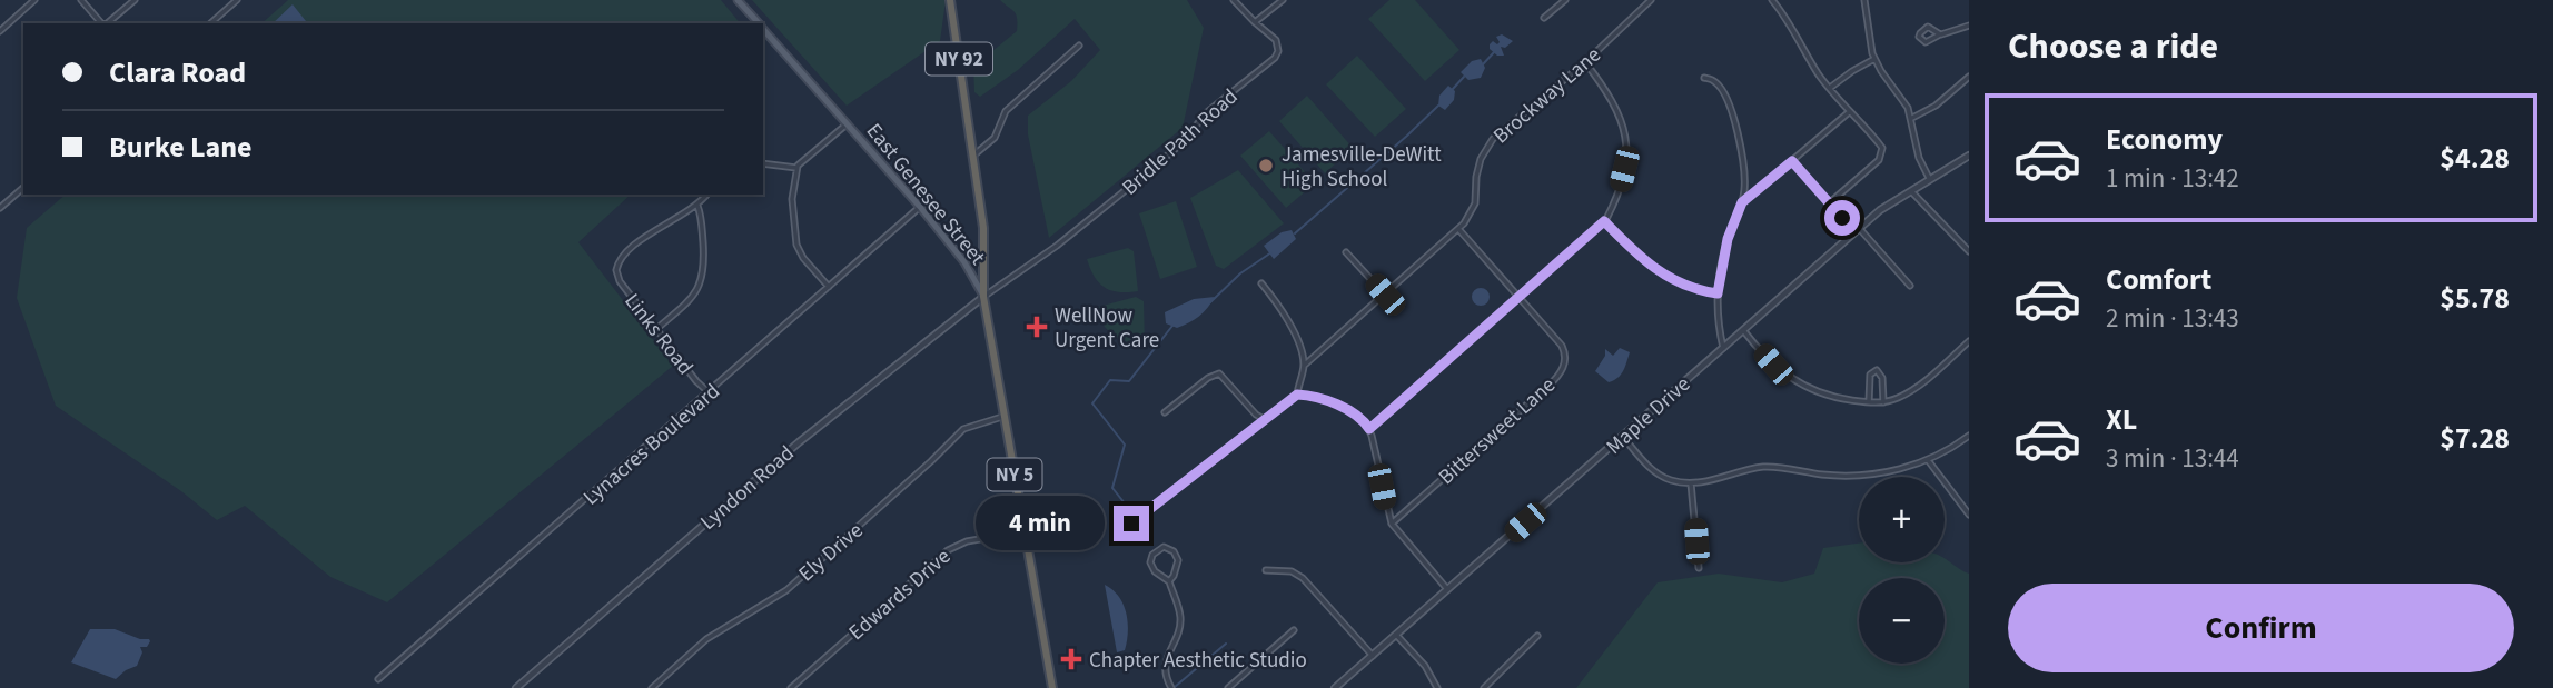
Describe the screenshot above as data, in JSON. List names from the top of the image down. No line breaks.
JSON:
{"streets":{"highway":["NY 92","East Genesee Street","NY 5"],"street":["Brockway Lane","Bridle Path Road","Links Road","Maple Drive","Bittersweet Lane","Lynacres Boulevard","Lyndon Road","Ely Drive","Edwards Drive"]},"crossings":[["NY 92","Bridle Path Road"],["NY 92","East Genesee Street"],["NY 92","Lyndon Road"],["Bridle Path Road","East Genesee Street"],["Bridle Path Road","Lyndon Road"],["East Genesee Street","Lynacres Boulevard"],["East Genesee Street","Lyndon Road"],["East Genesee Street","Ely Drive"],["East Genesee Street","Edwards Drive"],["Links Road","Lynacres Boulevard"]],"places":{"other":["Jamesville-DeWitt High School"],"health":["WellNow Urgent Care","Chapter Aesthetic Studio"]},"page":{"heading":"Choose a ride","banner":["Clara Road","Burke Lane"],"list":[{"name":"Economy","note":"1 min · 13:42","value":"$4.28"},{"name":"Comfort","note":"2 min · 13:43","value":"$5.78"},{"name":"XL","note":"3 min · 13:44","value":"$7.28"}],"map_buttons":["+","−"],"bubble":"4 min","buttons":"Confirm"}}
